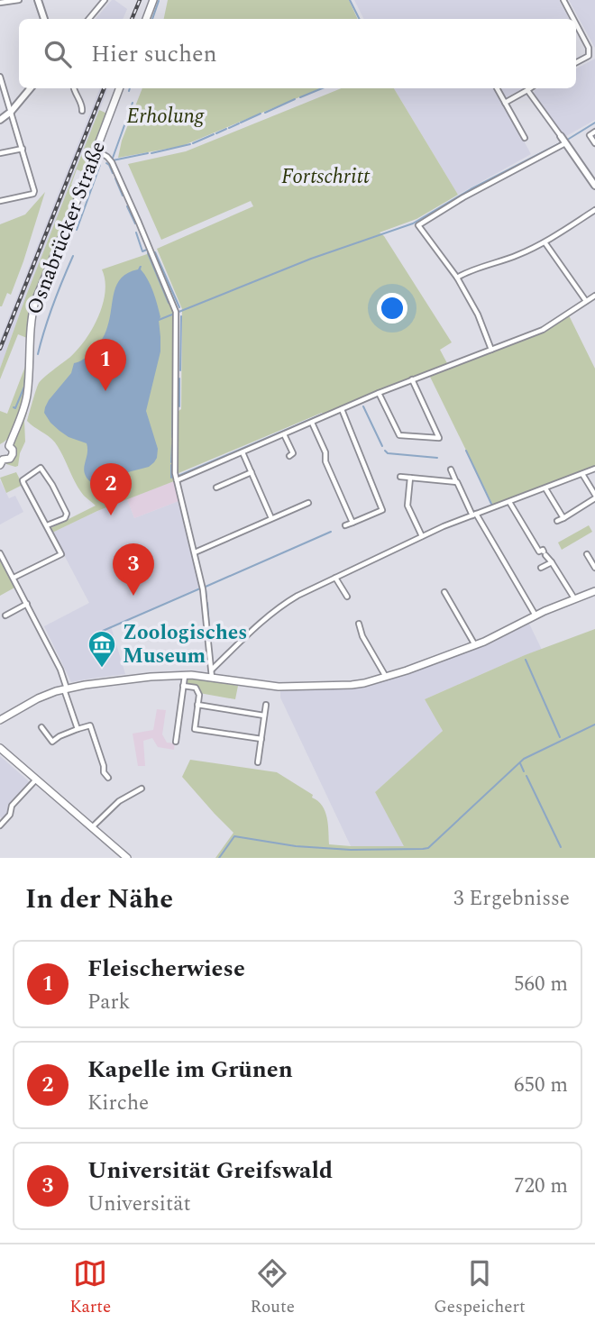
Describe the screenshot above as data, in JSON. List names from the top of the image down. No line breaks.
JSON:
{"streets":{"main road":["Osnabrücker Straße"]},"parks":["Erholung","Fortschritt"],"places":{"museum":["Zoologisches Museum"]},"page":{"search":"Hier suchen","pins":["1","2","3"],"heading":["In der Nähe","3 Ergebnisse"],"list":[{"mark":"1","name":"Fleischerwiese","note":"Park","value":"560 m"},{"mark":"2","name":"Kapelle im Grünen","note":"Kirche","value":"650 m"},{"mark":"3","name":"Universität Greifswald","note":"Universität","value":"720 m"}],"nav":["Karte","Route","Gespeichert"]}}
